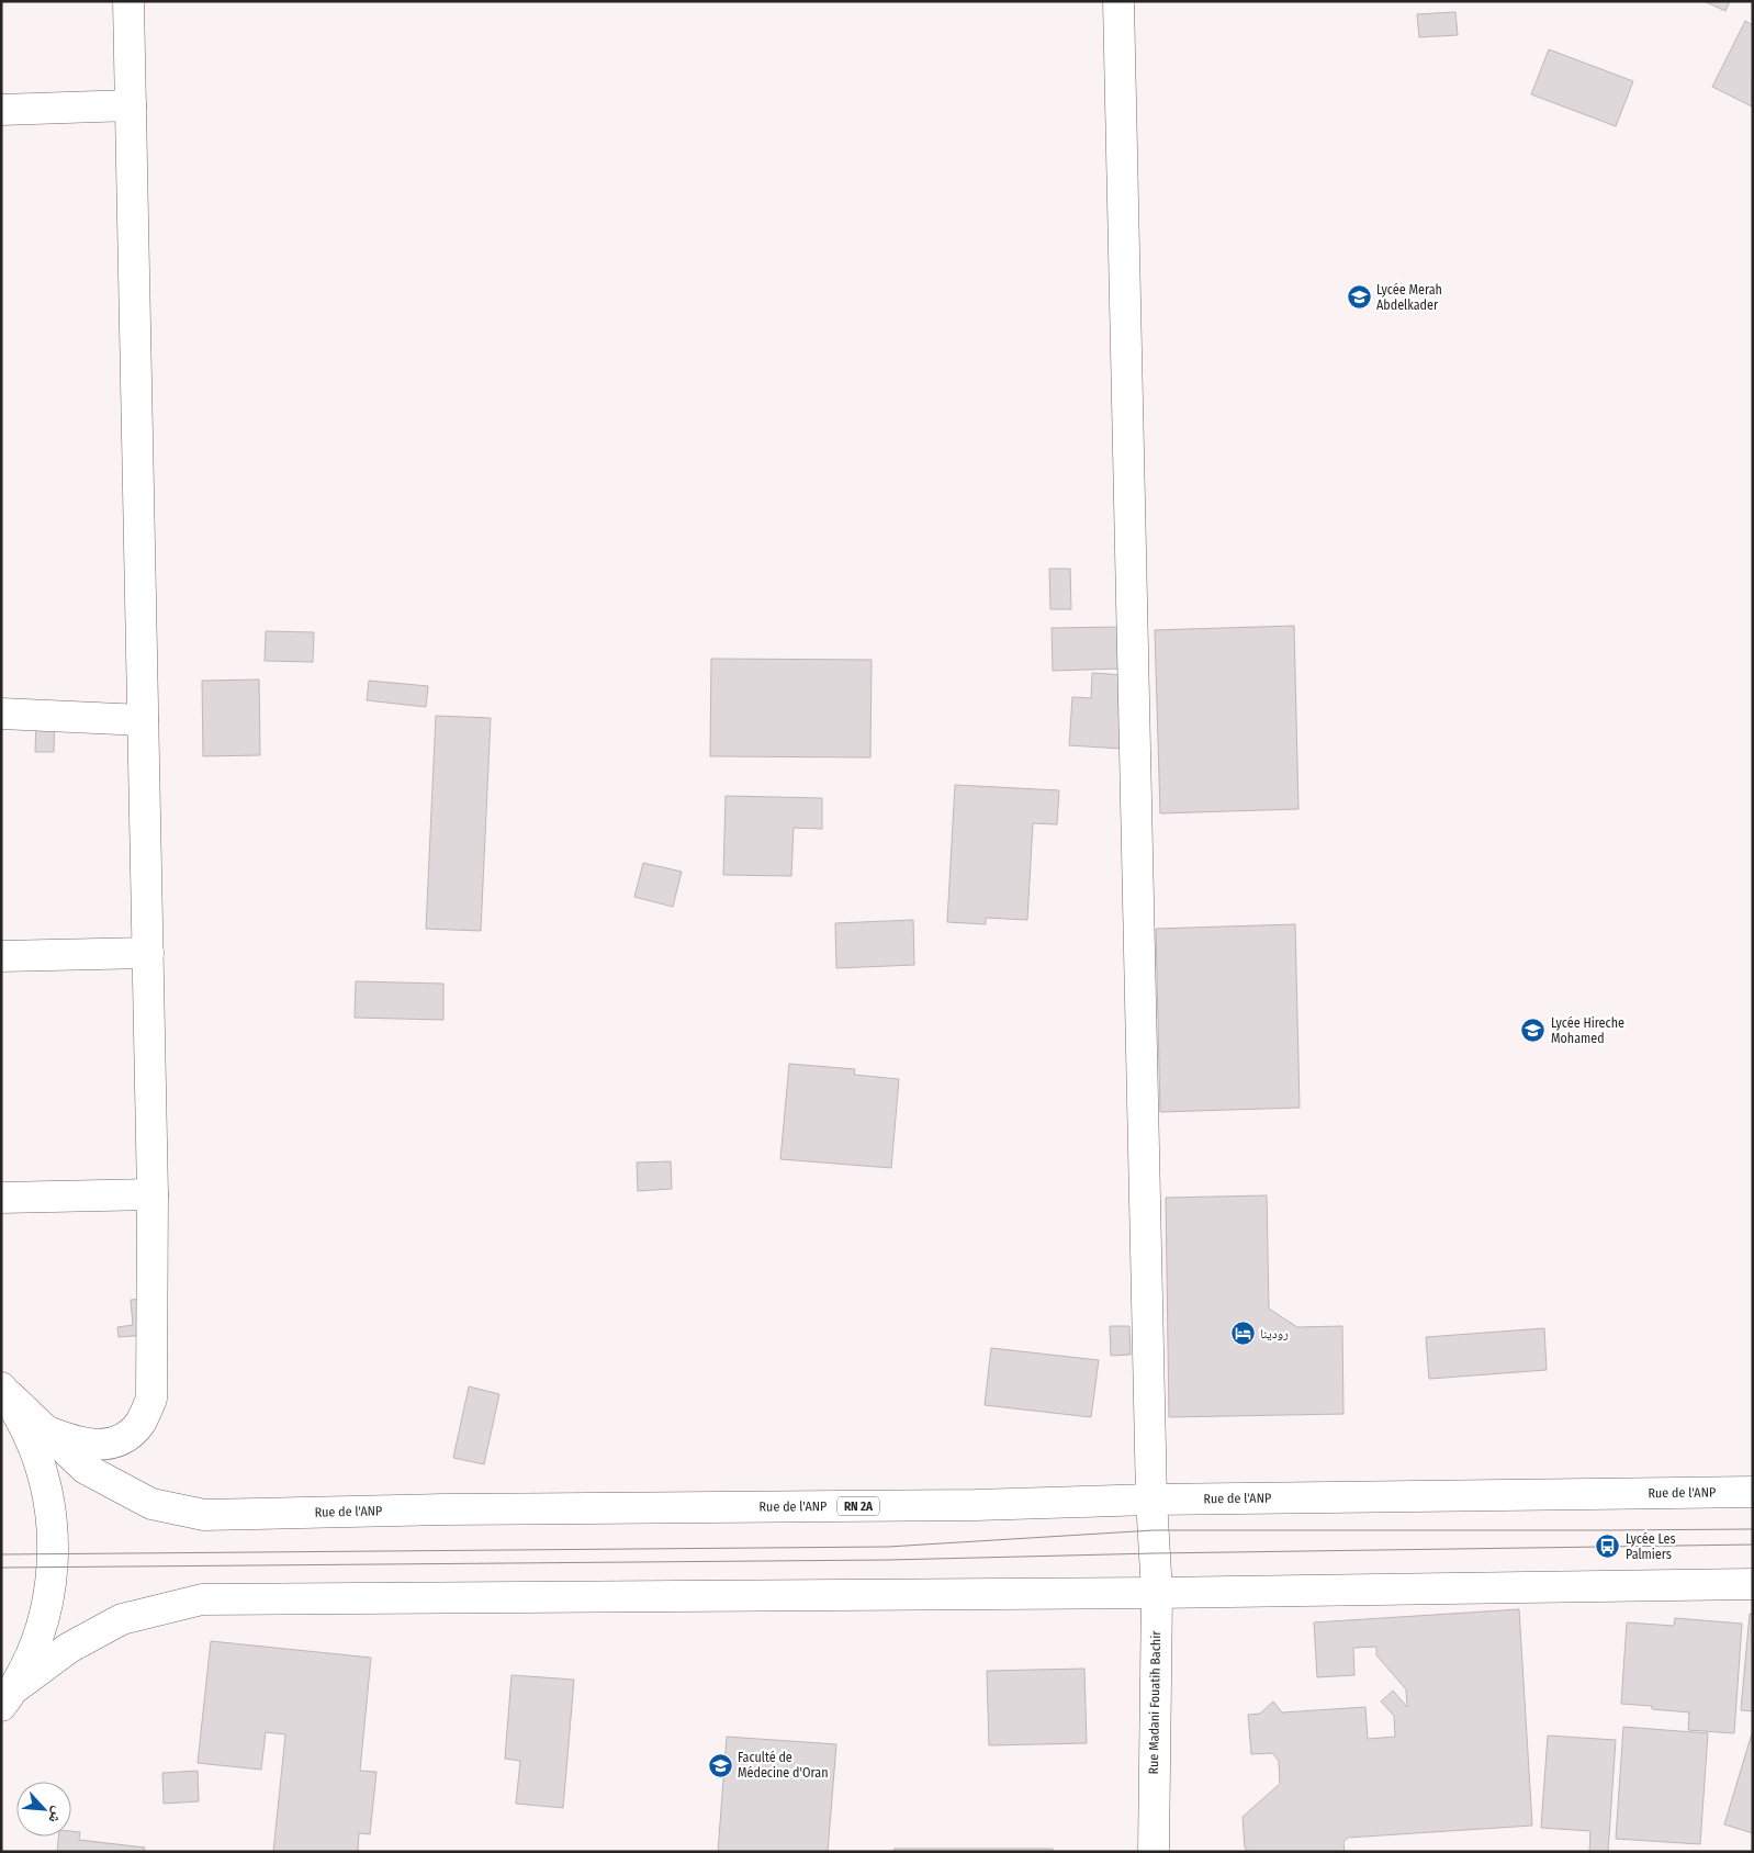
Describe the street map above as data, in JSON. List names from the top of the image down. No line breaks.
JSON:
{"streets":{"main road":["Rue de l'ANP","RN 2A","Rue Madani Fouatih Bachir"]},"crossings":[["Rue de l'ANP","Rue Madani Fouatih Bachir"]],"places":{"school or university":["Lycée Merah Abdelkader","Lycée Hireche Mohamed","Faculté de Médecine d'Oran"],"hotel":["رودينا"],"bus stop":["Lycée Les Palmiers"]},"north":"bottom right"}
